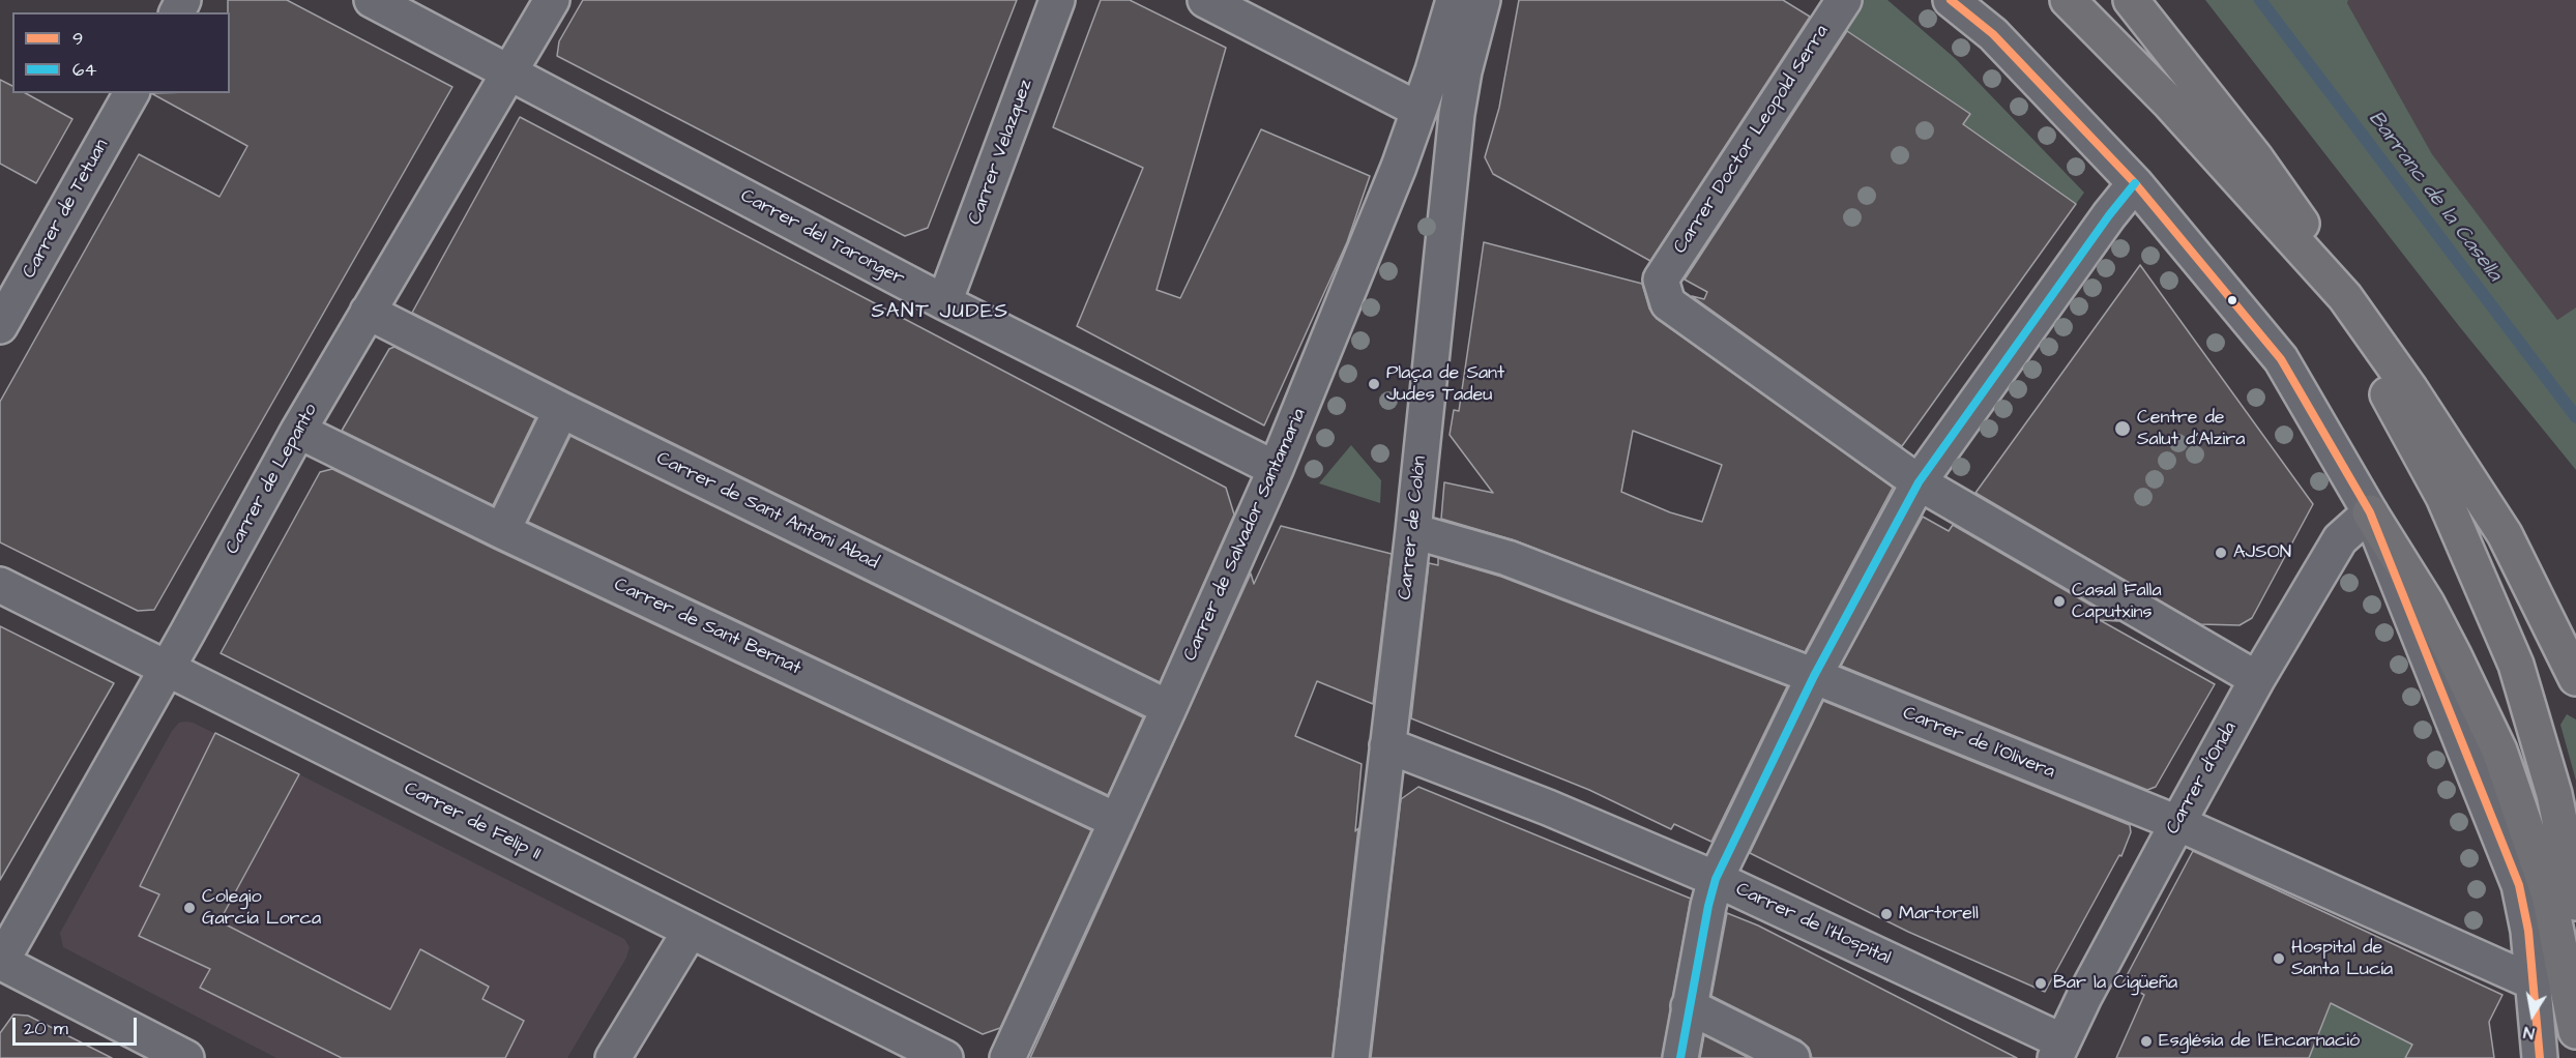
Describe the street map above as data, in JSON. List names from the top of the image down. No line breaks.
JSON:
{"streets":{"street":["Carrer Doctor Leopold Serra","Carrer Velazquez","Carrer de Tetuan","Carrer del Taronger","Carrer de Lepanto","Carrer de Sant Antoni Abad","Carrer de Colón","Carrer de Salvador Santamaria","Carrer de Sant Bernat","Carrer de l'Olivera","Carrer d'Onda","Carrer de Felip II","Carrer de l'Hospital"]},"crossings":[["Carrer Velazquez","Carrer del Taronger"],["Carrer del Taronger","Carrer de Lepanto"],["Carrer del Taronger","Carrer de Salvador Santamaria"],["Carrer de Lepanto","Carrer de Sant Antoni Abad"],["Carrer de Lepanto","Carrer de Sant Bernat"],["Carrer de Lepanto","Carrer de Felip II"],["Carrer de Sant Antoni Abad","Carrer de Salvador Santamaria"],["Carrer de Colón","Carrer de l'Olivera"],["Carrer de Colón","Carrer de l'Hospital"],["Carrer de Salvador Santamaria","Carrer de Sant Bernat"],["Carrer de l'Olivera","Carrer d'Onda"],["Carrer d'Onda","Carrer de l'Hospital"]],"districts":["SANT JUDES"],"water":["Barranc de la Casella"],"places":["Plaça de Sant Judes Tadeu","Centre de Salut d'Alzira","AJSON","Casal Falla Caputxins","Colegio García Lorca","Martorell","Hospital de Santa Lucía","Bar la Cigüeña","Església de l'Encarnació"],"lines":["transit line 9","transit line 64"],"legend":["9","64"],"scale_bar":"20 m","north":"bottom"}
